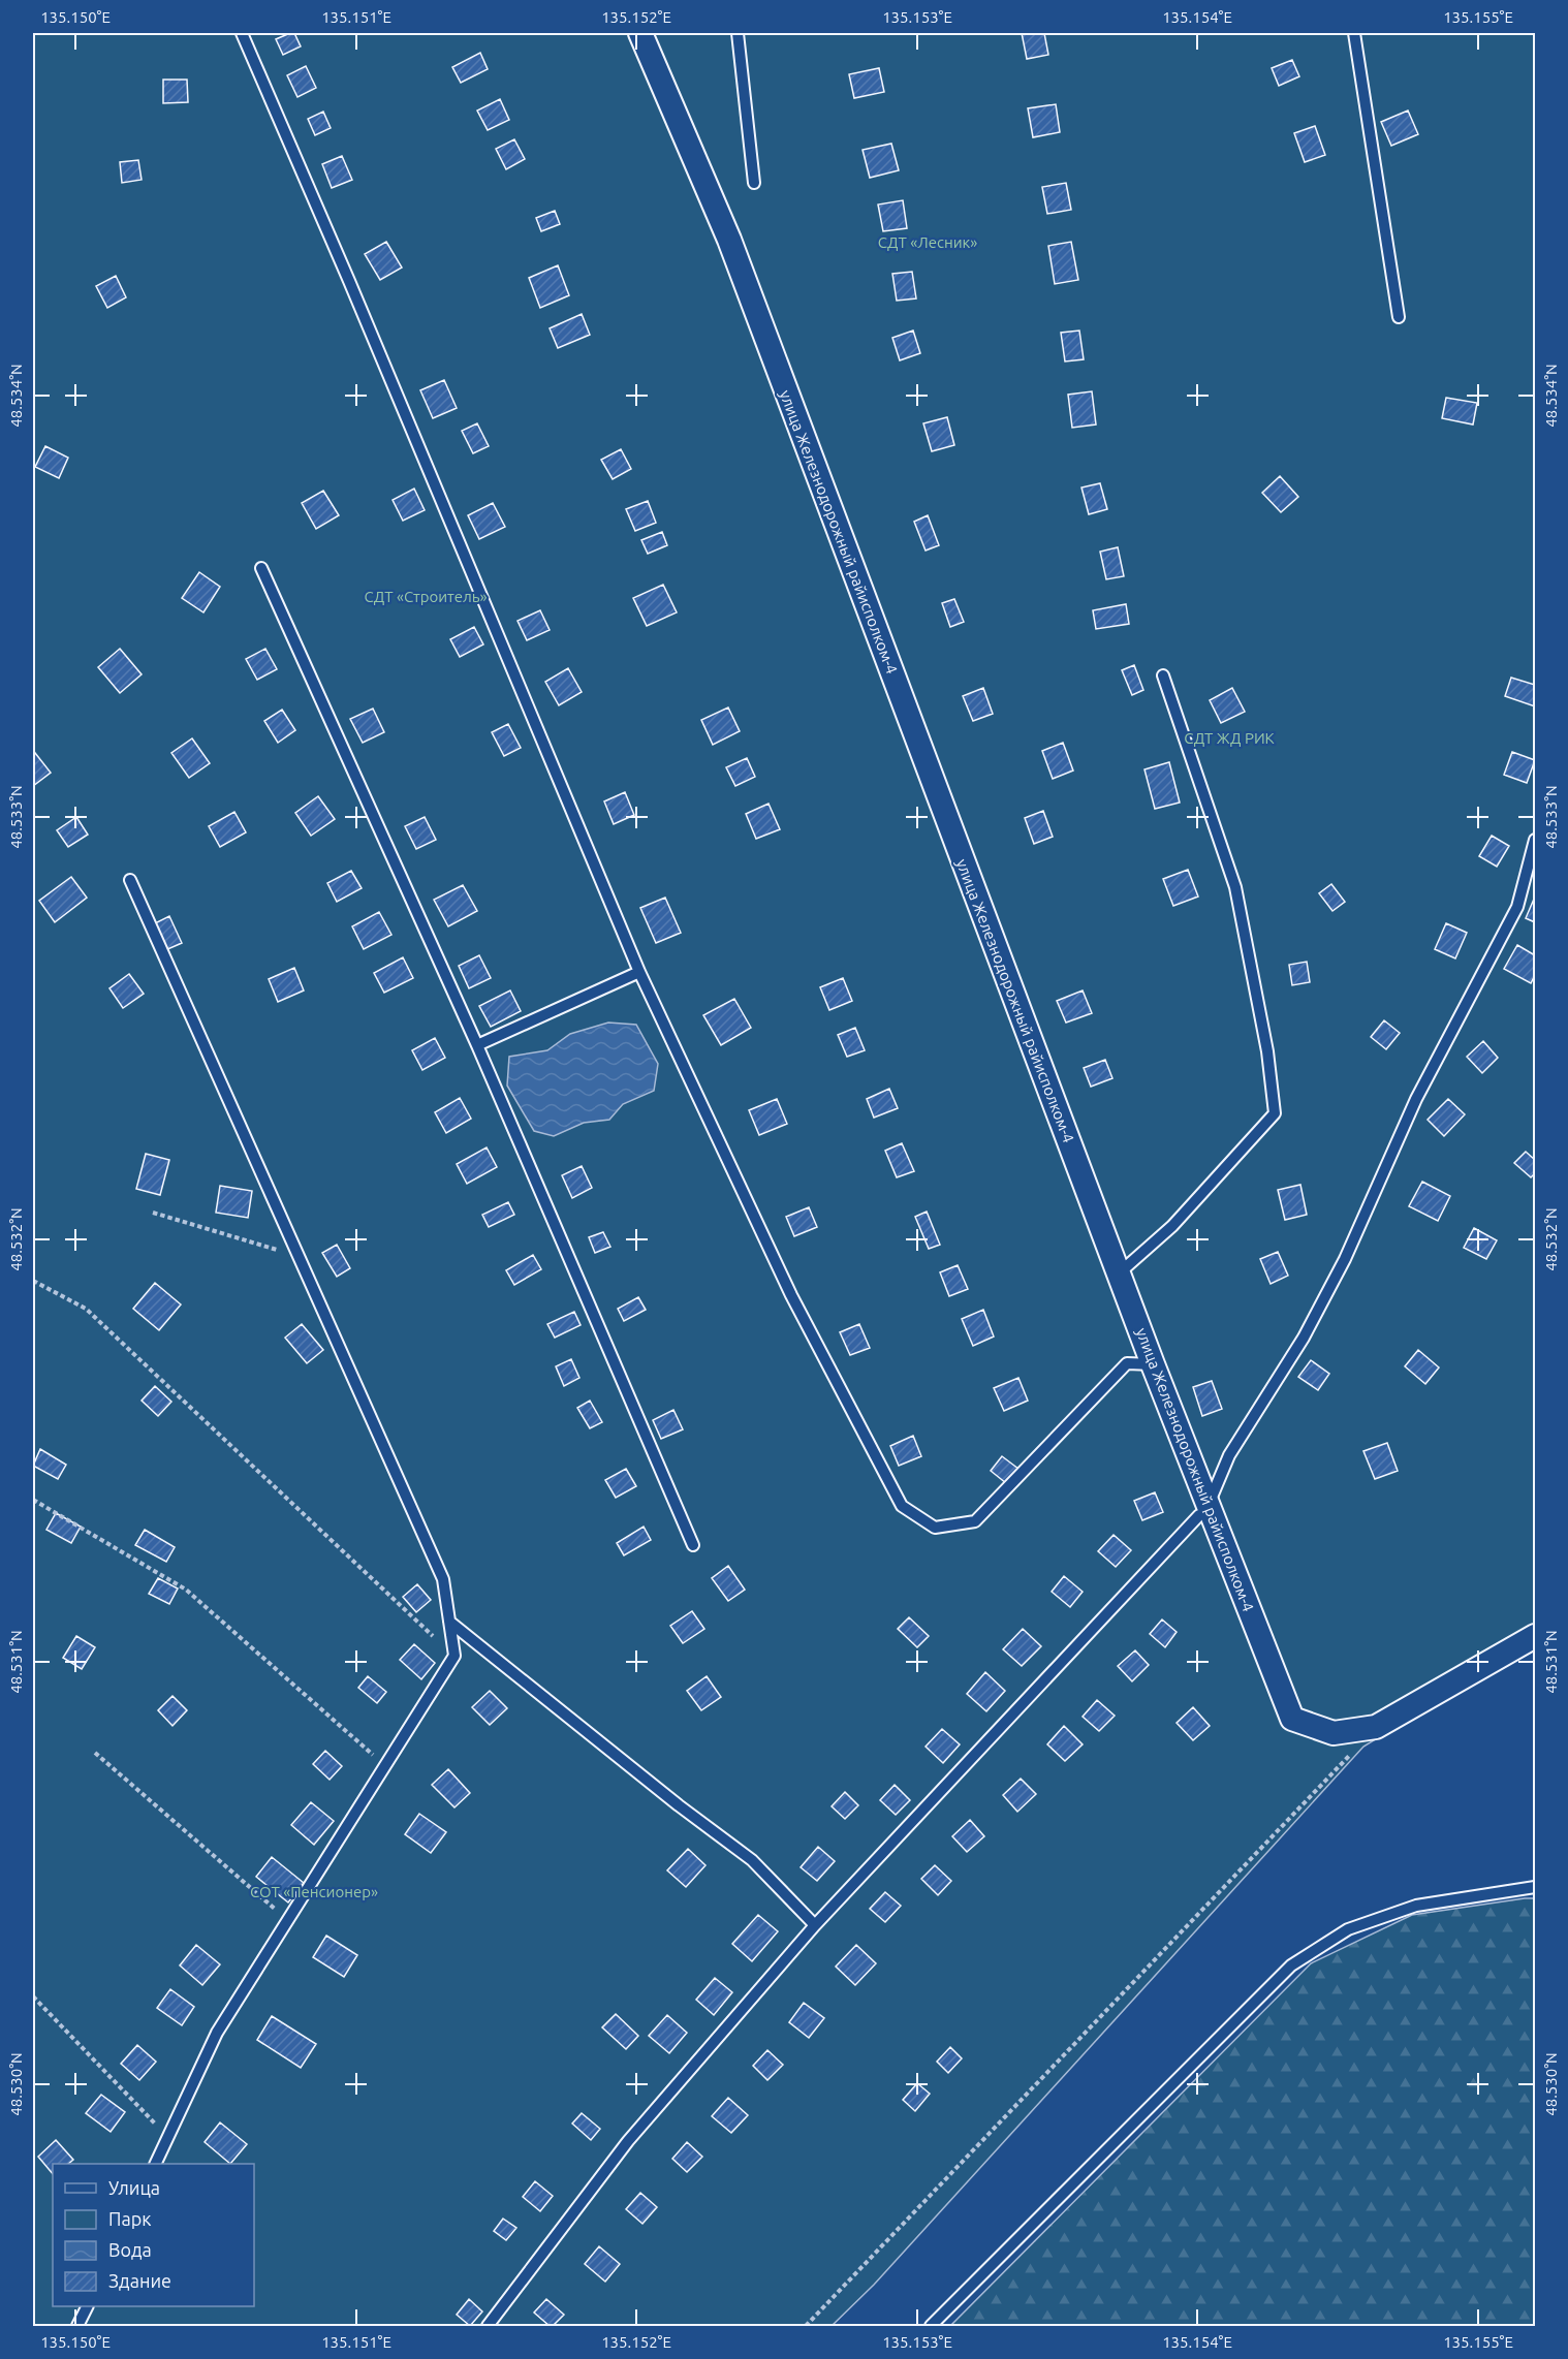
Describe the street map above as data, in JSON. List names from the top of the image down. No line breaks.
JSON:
{"streets":{"street":["улица Железнодорожный райисполком-4"]},"parks":["СДТ «Лесник»","СДТ «Строитель»","СДТ ЖД РИК","СОТ «Пенсионер»"],"legend":["Улица","Парк","Вода","Здание"],"coordinates":["135.150°E","135.151°E","135.152°E","135.153°E","135.154°E","135.155°E","48.534°N","48.533°N","48.532°N","48.531°N","48.530°N"]}
